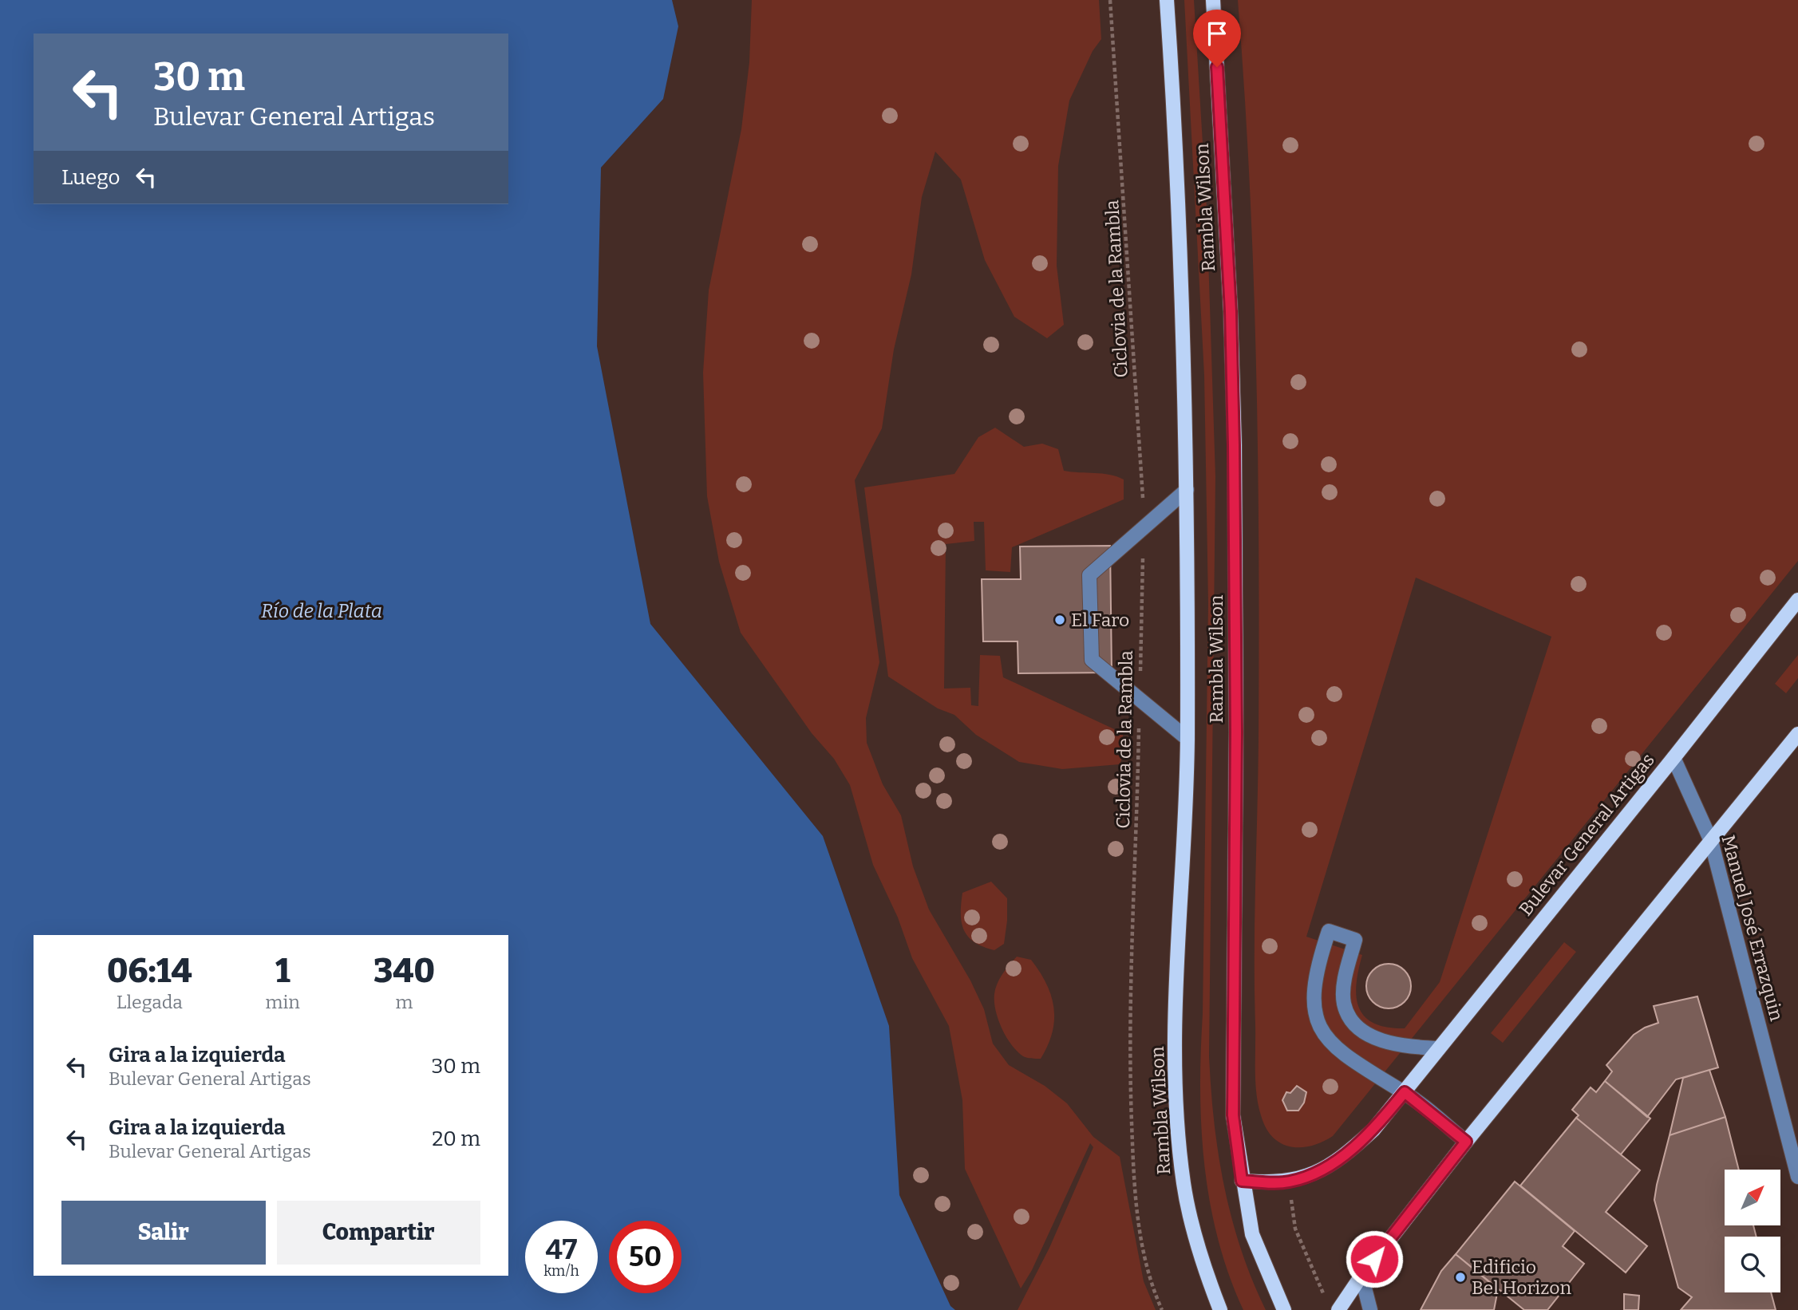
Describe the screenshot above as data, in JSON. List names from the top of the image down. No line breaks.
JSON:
{"streets":{"main road":["Rambla Wilson","Bulevar General Artigas"],"street":["Manuel José Errazquin"],"path":["Ciclovia de la Rambla"]},"crossings":[["Rambla Wilson","Bulevar General Artigas"],["Bulevar General Artigas","Manuel José Errazquin"]],"water":["Río de la Plata"],"places":["El Faro","Edificio Bel Horizon"],"north":"top right","page":{"turn":["30 m","Bulevar General Artigas"],"then":"Luego","eta":["06:14","Llegada","1","min","340","m"],"list":[{"name":"Gira a la izquierda","note":"Bulevar General Artigas","value":"30 m"},{"name":"Gira a la izquierda","note":"Bulevar General Artigas","value":"20 m"}],"buttons":["Salir","Compartir"],"speed":"47 km/h","limit":"50"}}
